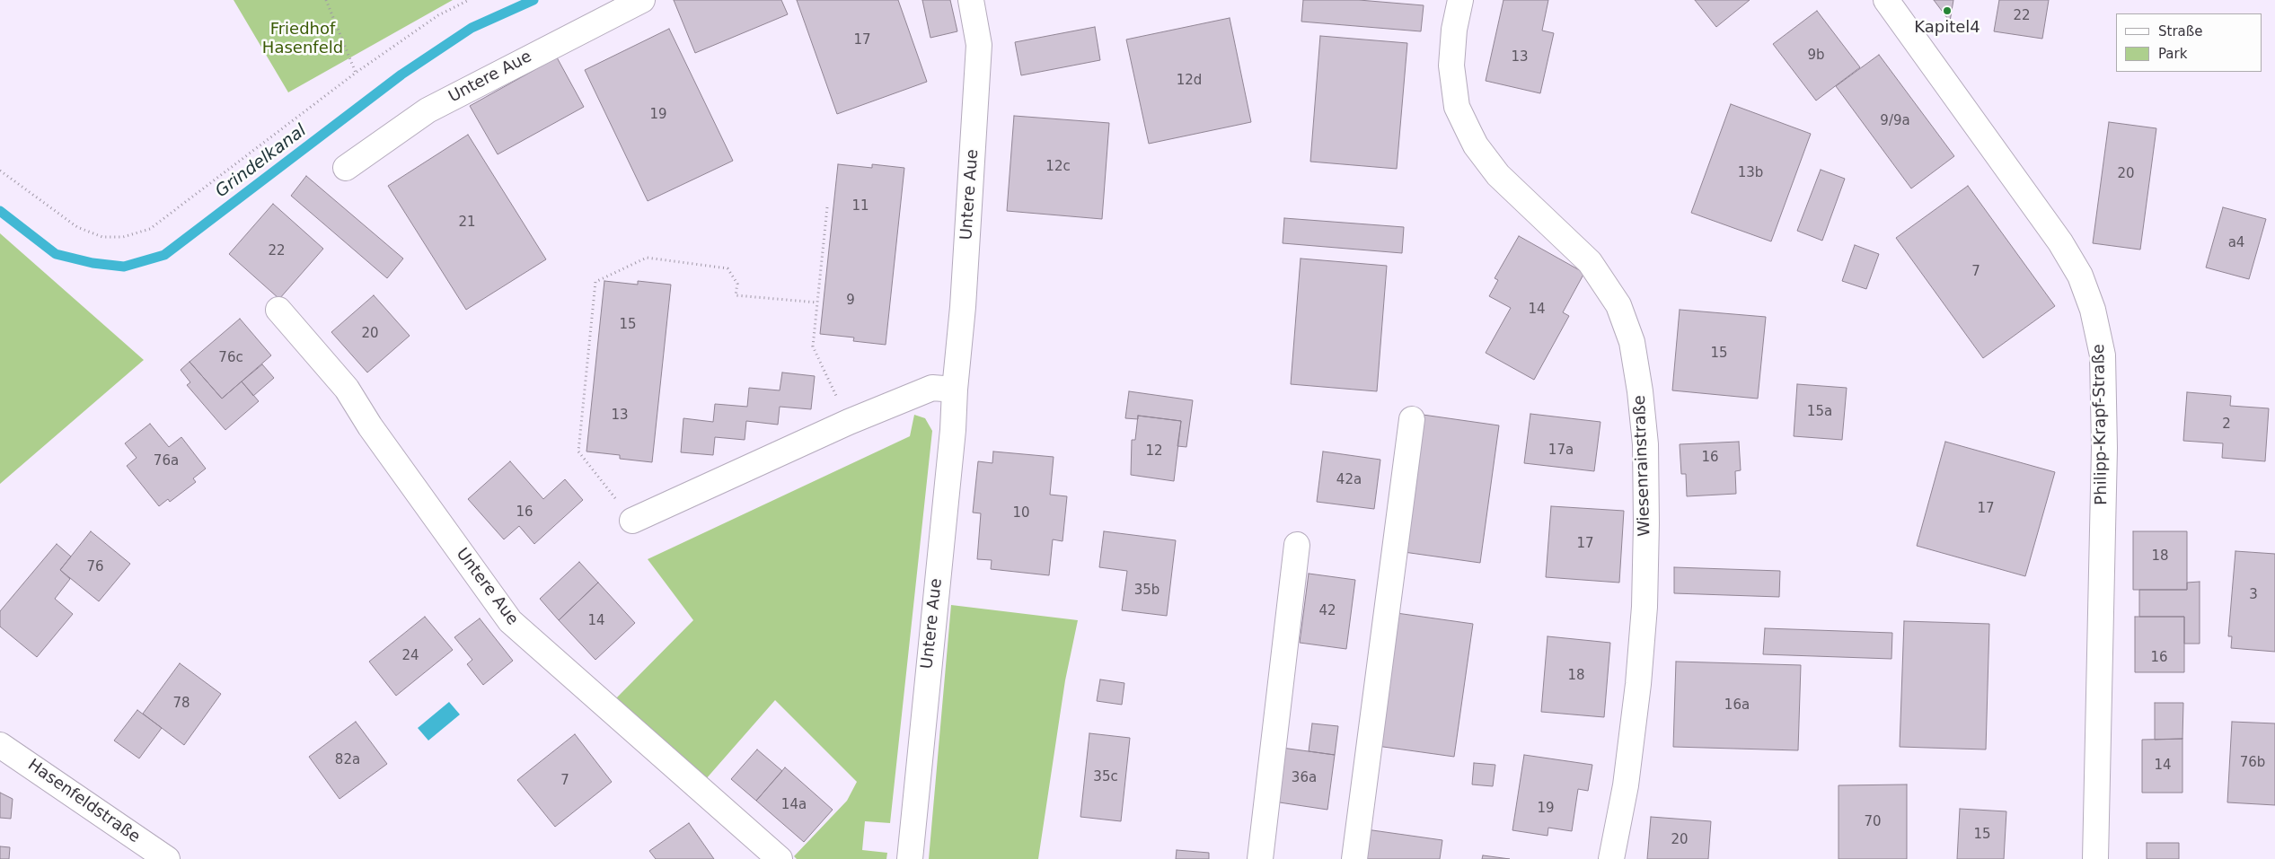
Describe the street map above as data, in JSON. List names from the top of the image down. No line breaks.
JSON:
{"streets":{"street":["Untere Aue","Philipp-Krapf-Straße","Wiesenrainstraße","Hasenfeldstraße"]},"water":["Grindelkanal"],"parks":["Friedhof Hasenfeld"],"places":["Kapitel4"],"house_numbers":["22","17","9b","13","12d","19","9/9a","12c","13b","20","11","21","a4","22","7","9","14","15","20","15","76c","15a","13","2","17a","12","16","76a","42a","17","16","10","17","18","76","35b","3","42","14","24","16","18","78","16a","82a","76b","14","35c","36a","7","14a","19","70","15","20"],"legend":["Straße","Park"]}
